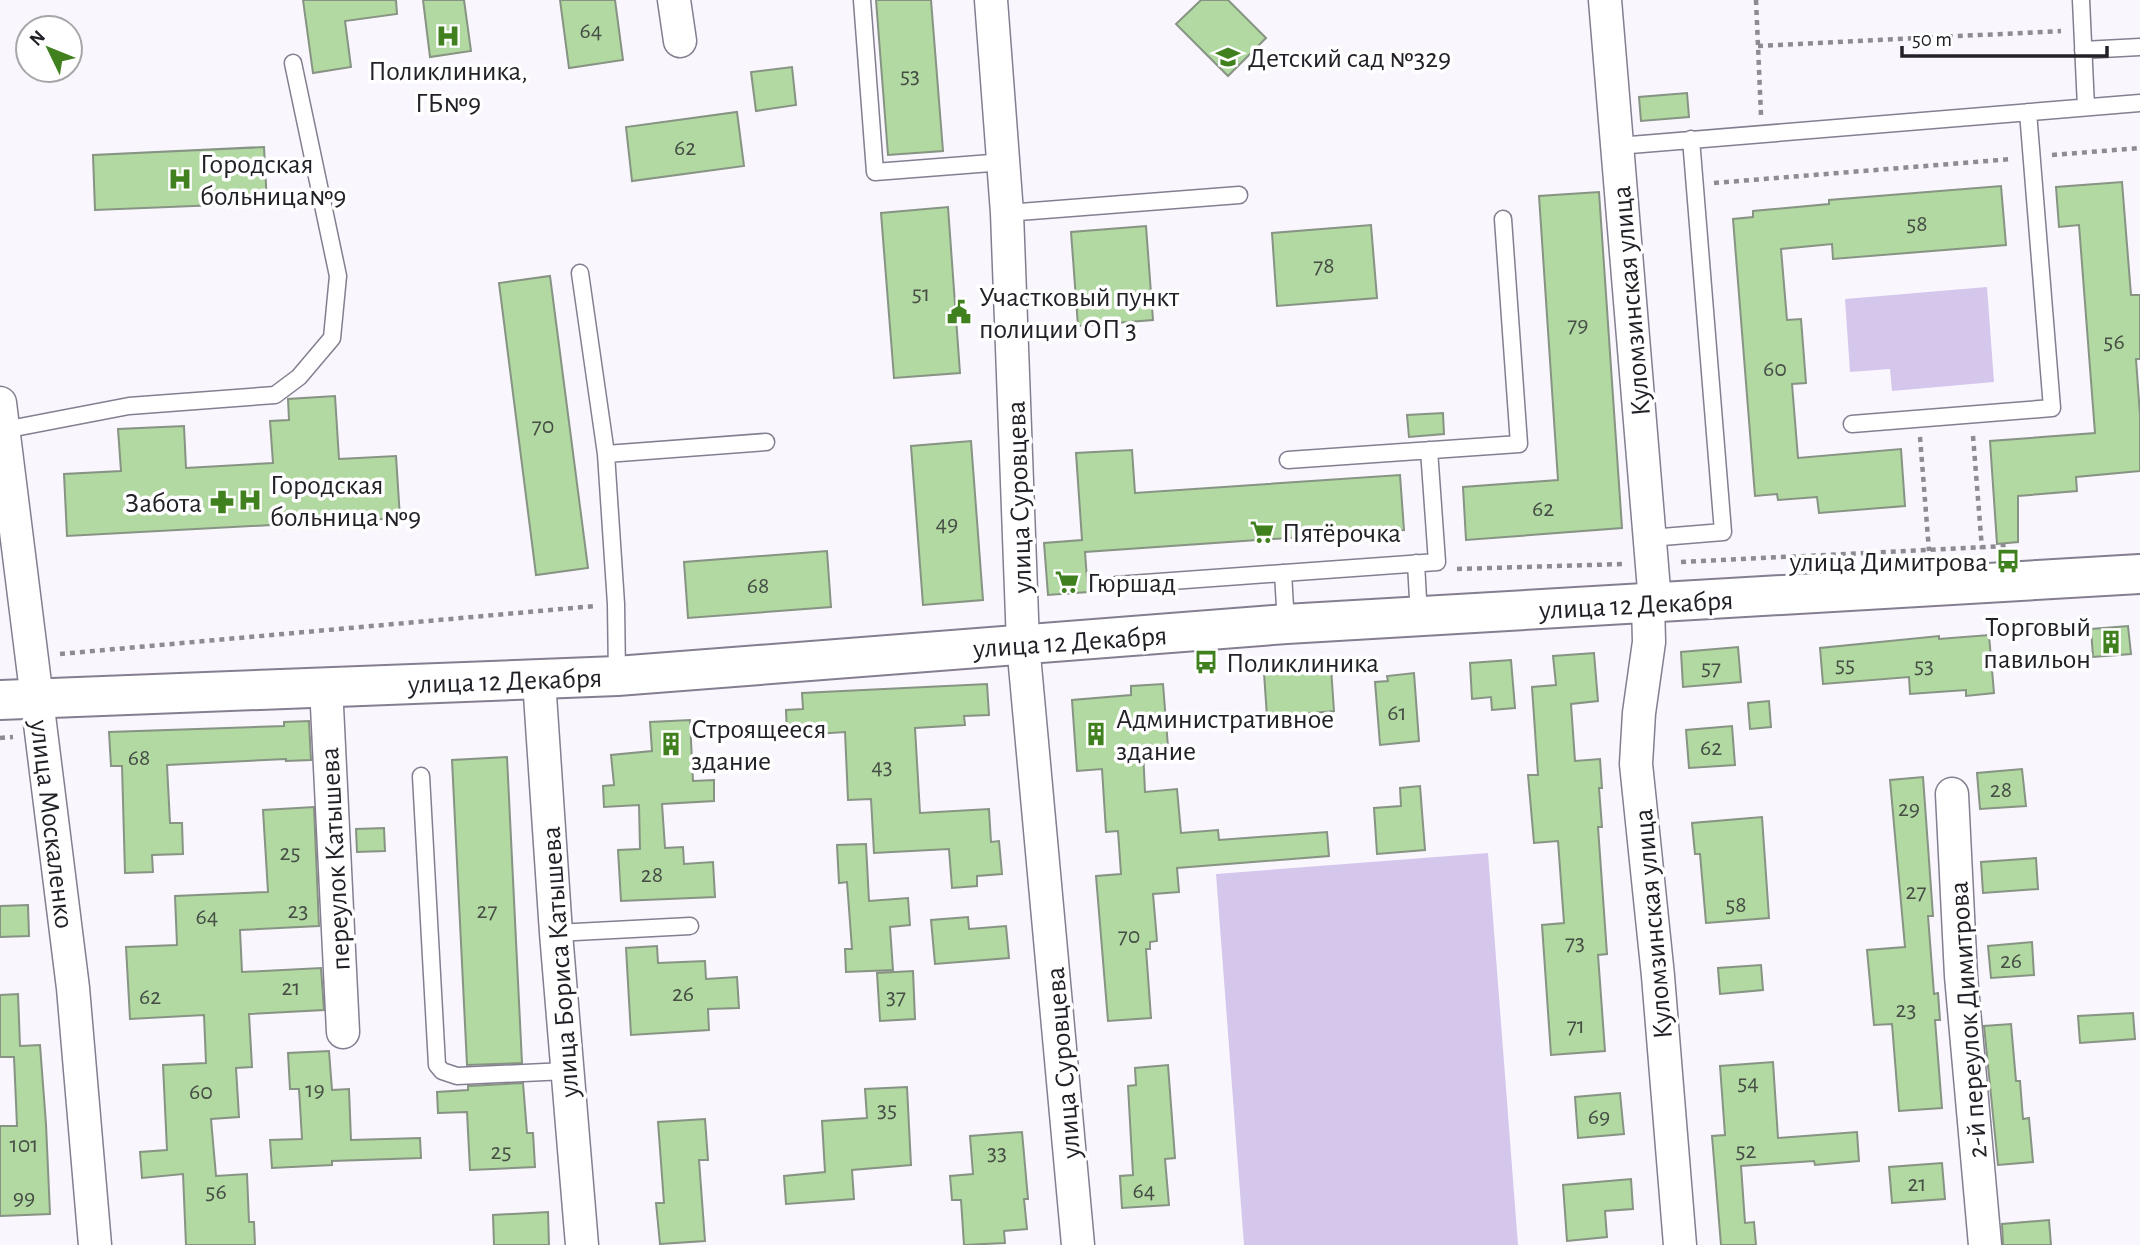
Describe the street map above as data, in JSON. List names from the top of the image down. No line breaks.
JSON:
{"streets":{"main road":["улица 12 Декабря"],"street":["Куломзинская улица","улица Суровцева","улица Москаленко","переулок Катышева","улица Бориса Катышева","2-й переулок Димитрова"]},"crossings":[["Куломзинская улица","улица 12 Декабря"],["улица Суровцева","улица 12 Декабря"],["улица 12 Декабря","улица Москаленко"],["улица 12 Декабря","переулок Катышева"],["улица 12 Декабря","улица Бориса Катышева"]],"places":{"hospital":["Поликлиника, ГБ№9","Городская больница№9","Городская больница №9"],"school or university":["Детский сад №329"],"public building":["Участковый пункт полиции ОП 3"],"pharmacy":["Забота"],"supermarket":["Пятёрочка","Гюршад"],"bus stop":["улица Димитрова","Поликлиника"],"building":["Торговый павильон","Административное здание","Строящееся здание"]},"house_numbers":["64","53","62","58","78","51","79","56","60","70","62","49","68","55","53","57","61","62","68","43","28","29","25","28","27","58","23","27","64","70","73","26","21","26","62","37","23","71","54","19","60","35","69","101","52","25","33","21","64","56","99"],"scale_bar":"50 m","north":"top left"}
